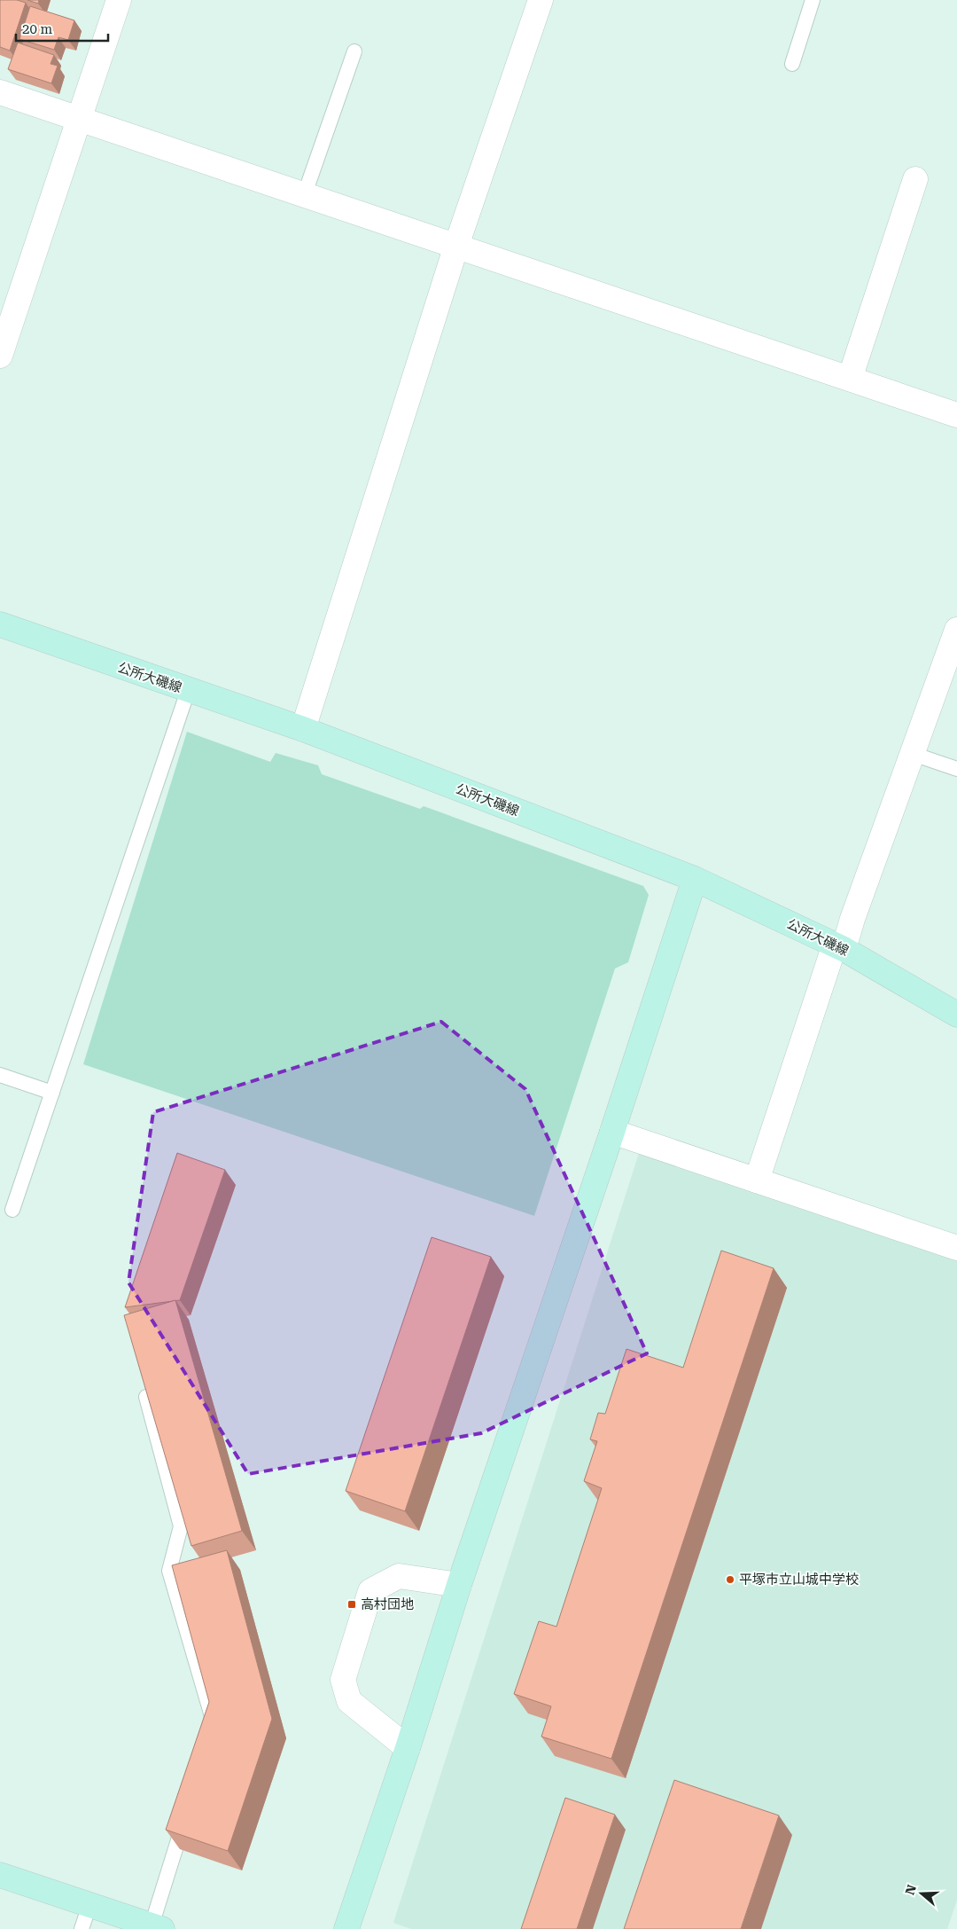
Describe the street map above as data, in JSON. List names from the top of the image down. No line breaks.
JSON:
{"streets":{"street":["公所大磯線"]},"places":{"other":["平塚市立山城中学校"],"transit":["高村団地"]},"scale_bar":"20 m","north":"left"}
